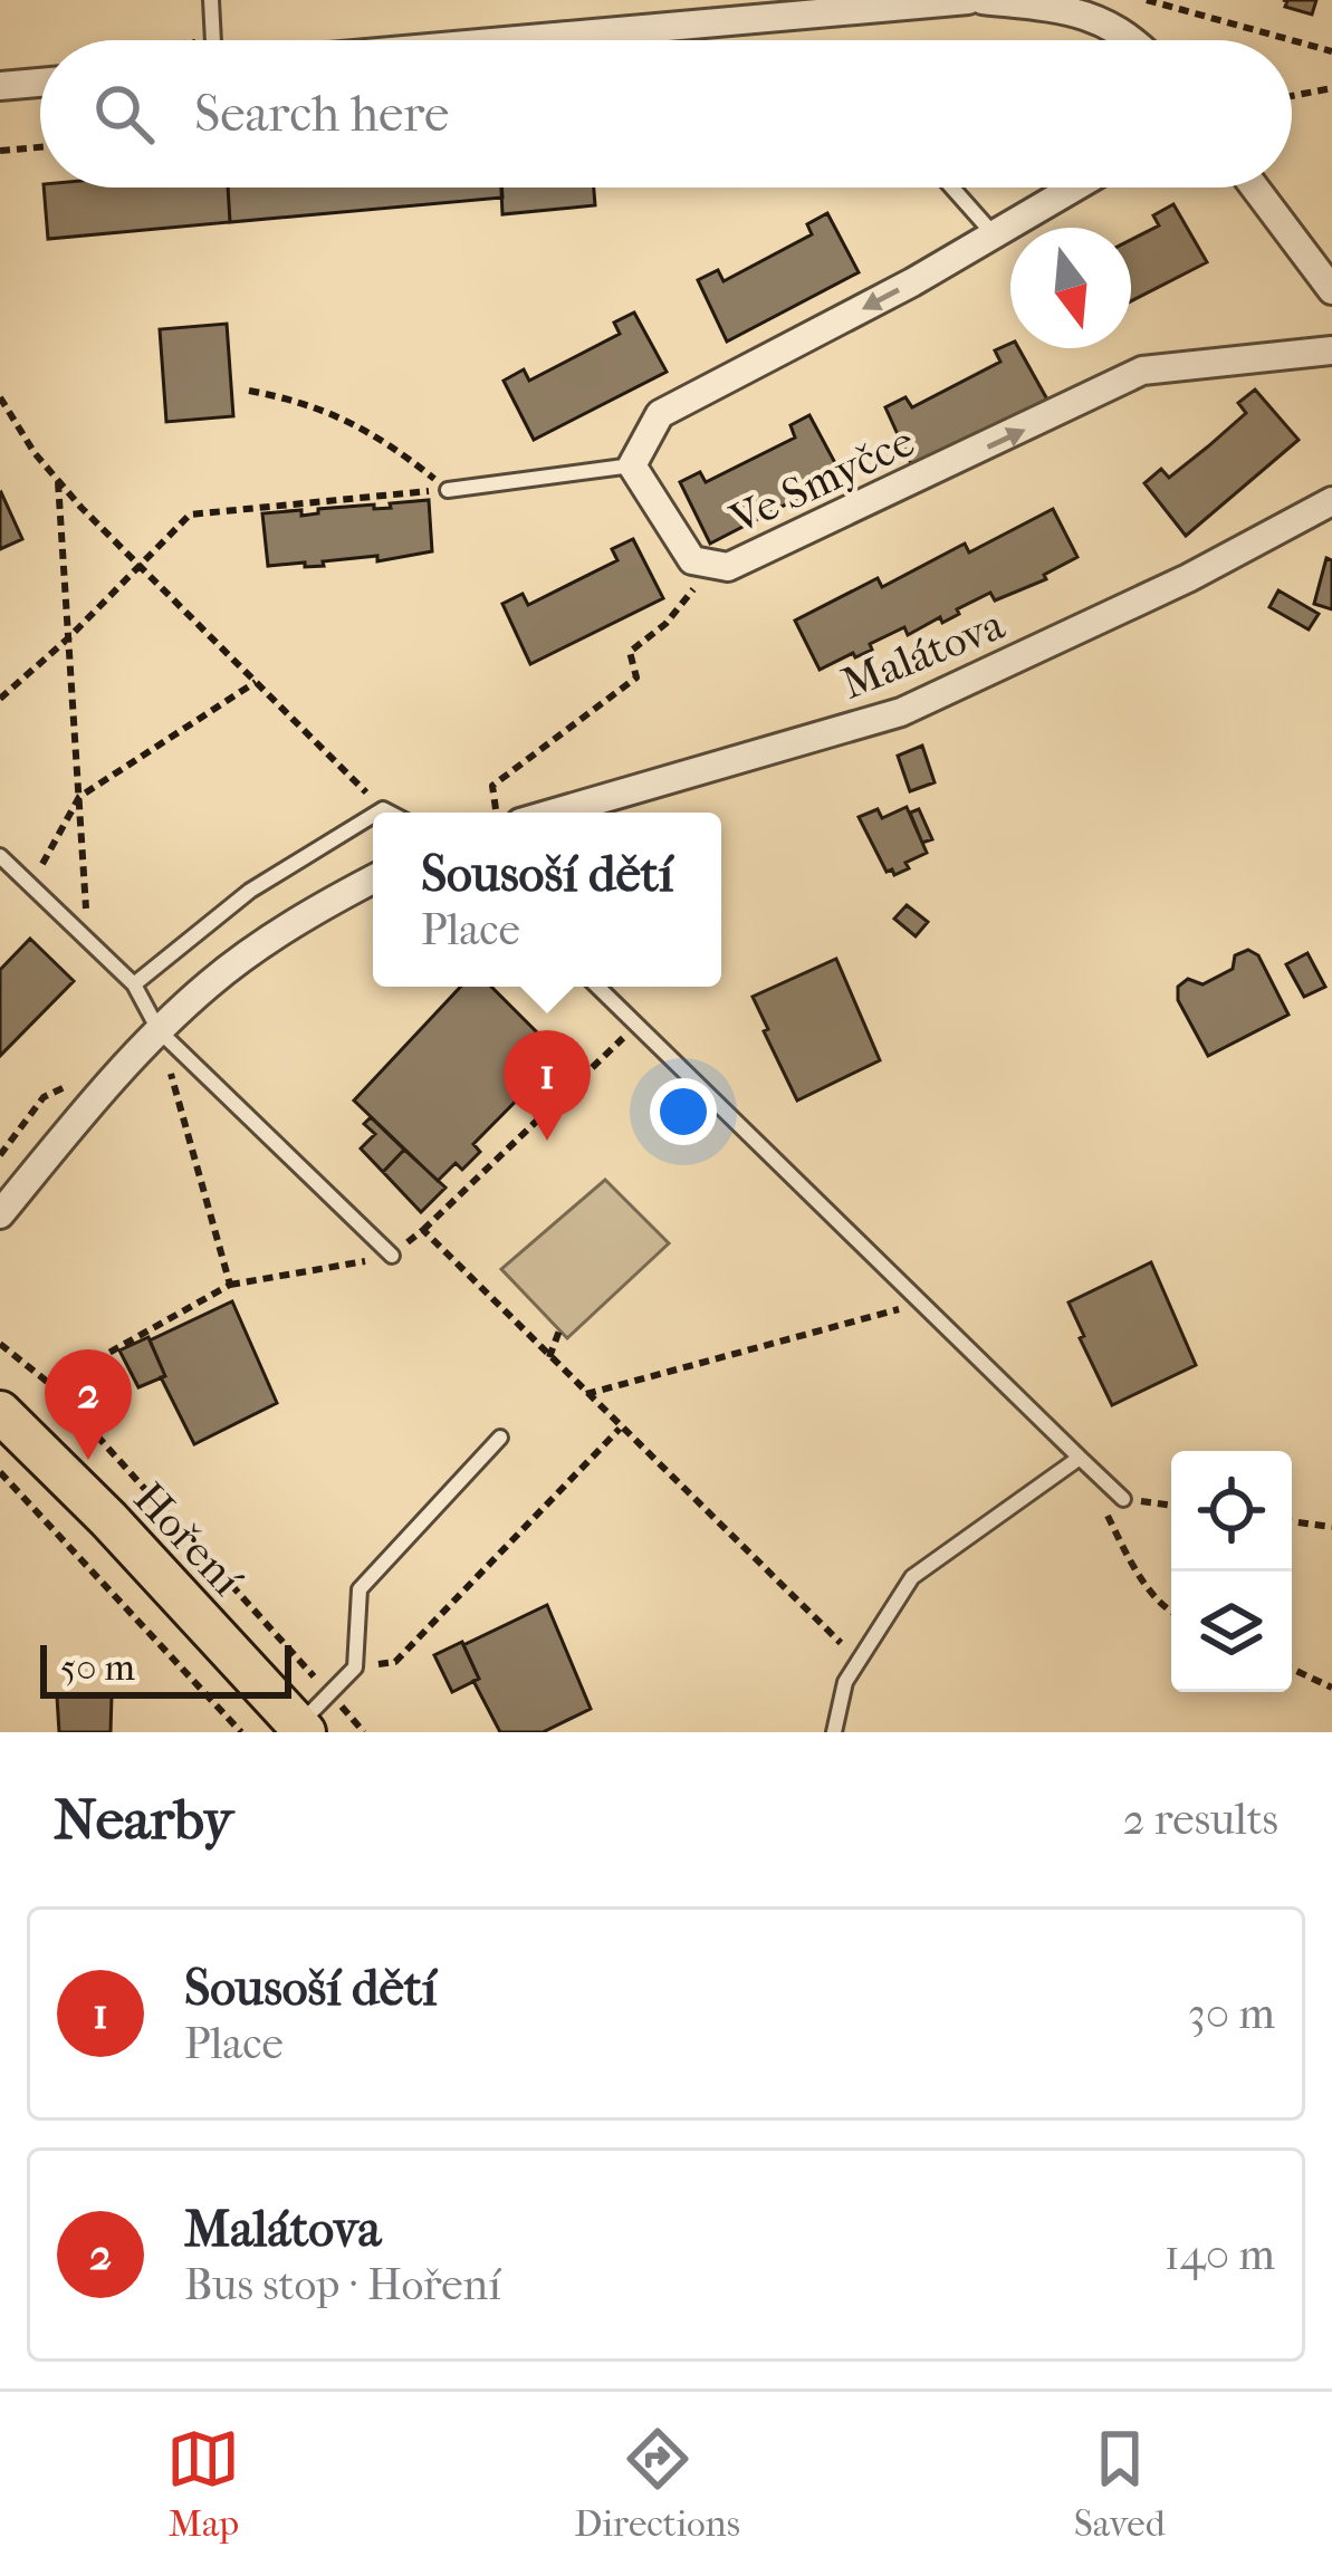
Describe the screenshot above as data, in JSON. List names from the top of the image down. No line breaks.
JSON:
{"streets":{"main road":["Hoření"],"street":["Ve Smyčce","Malátova"]},"scale_bar":"50 m","north":"bottom","page":{"search":"Search here","popup":["Sousoší dětí","Place"],"pins":["1","2"],"scale":"50 m","heading":["Nearby","2 results"],"list":[{"mark":"1","name":"Sousoší dětí","note":"Place","value":"30 m"},{"mark":"2","name":"Malátova","note":"Bus stop · Hoření","value":"140 m"}],"nav":["Map","Directions","Saved"]}}
